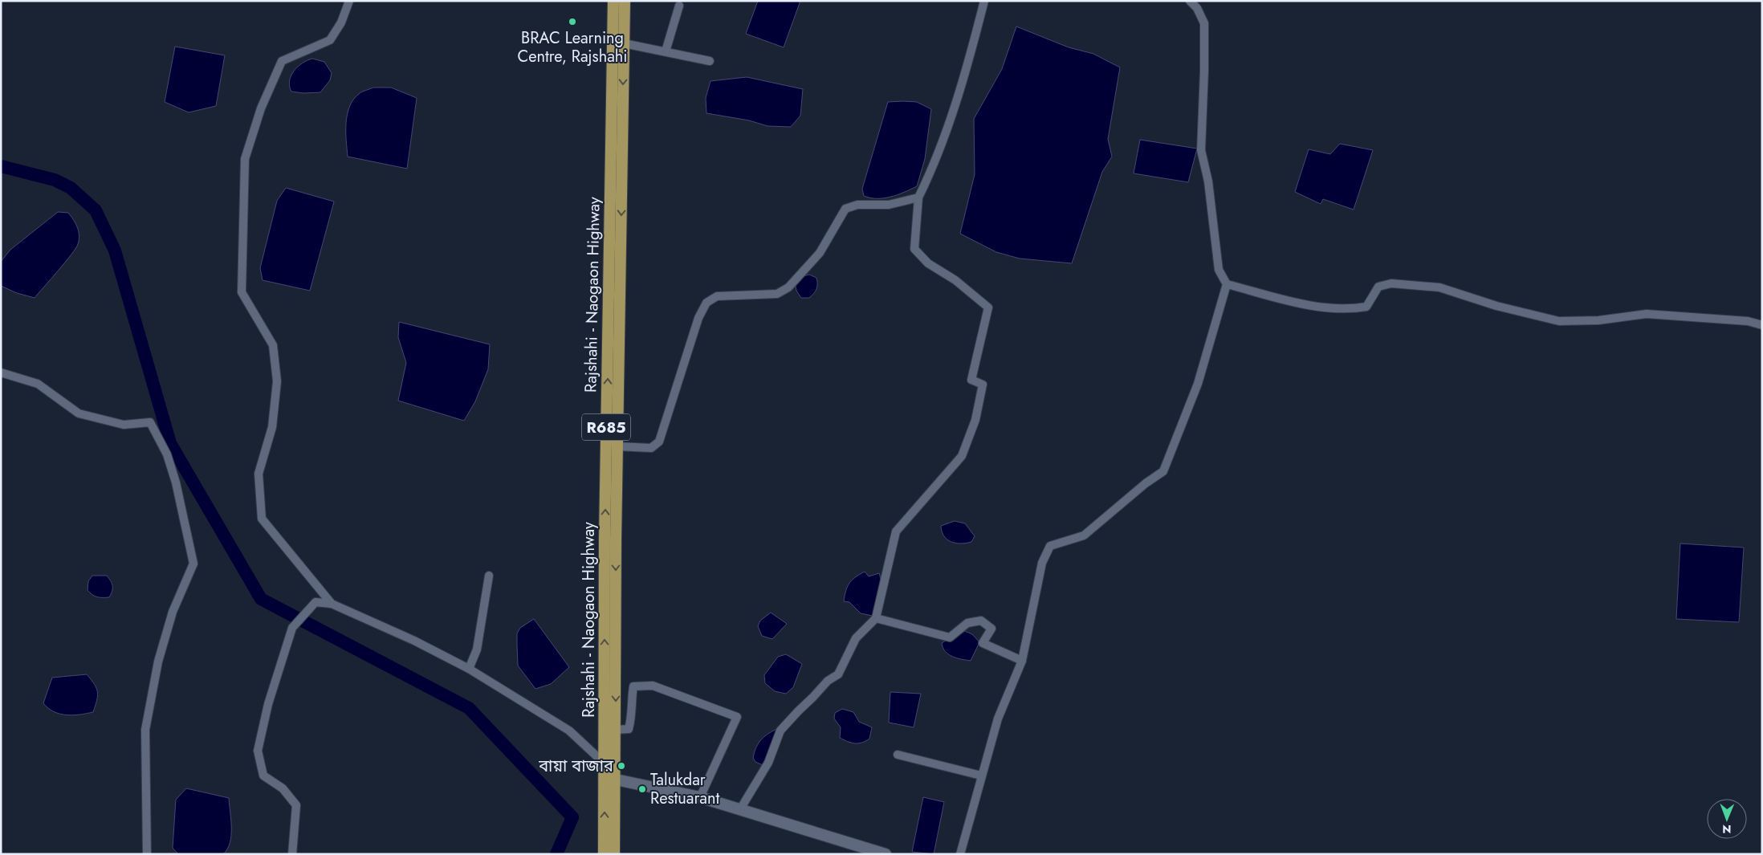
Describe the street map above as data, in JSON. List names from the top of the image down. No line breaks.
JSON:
{"streets":{"main road":["Rajshahi - Naogaon Highway","R685"]},"places":["BRAC Learning Centre, Rajshahi","বায়া বাজার","Talukdar Restuarant"],"north":"bottom"}
